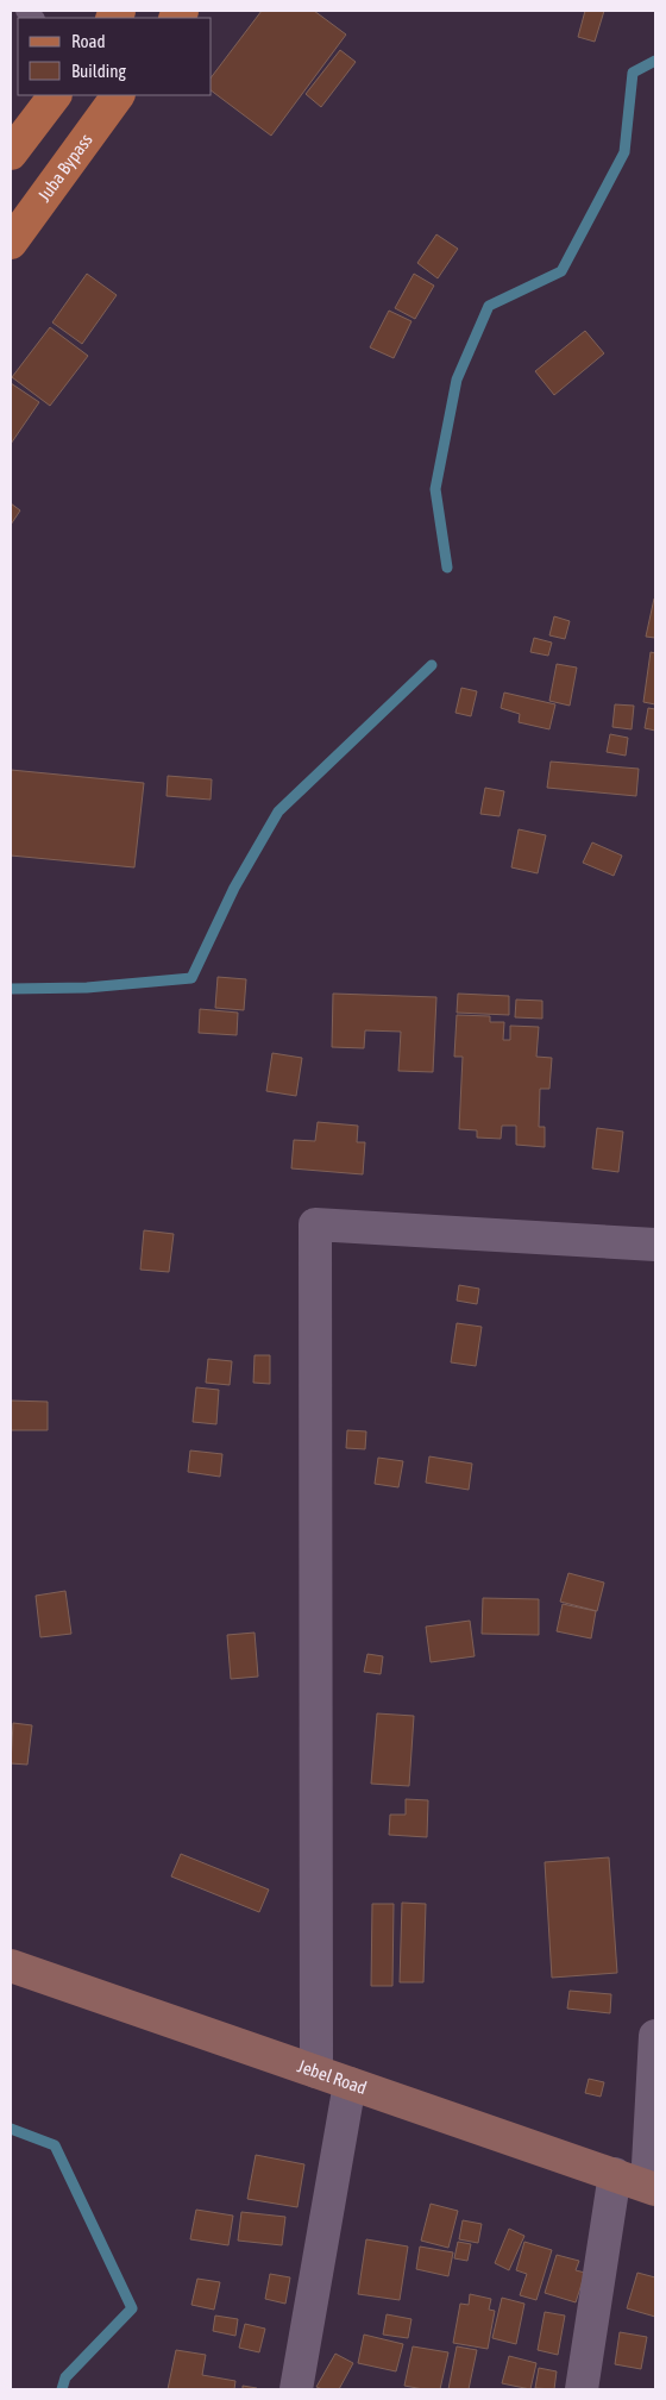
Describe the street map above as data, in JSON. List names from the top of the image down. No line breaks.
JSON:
{"streets":{"main road":["Juba Bypass","Jebel Road"]},"legend":["Road","Building"]}
